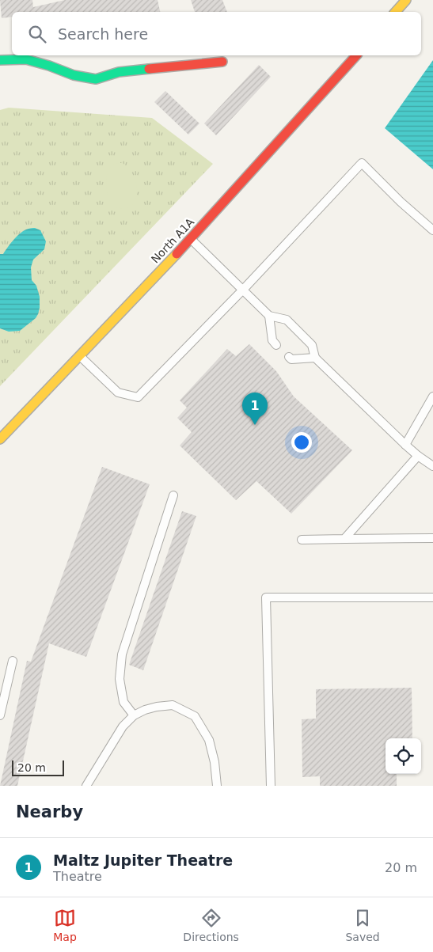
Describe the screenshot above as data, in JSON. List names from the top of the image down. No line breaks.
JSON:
{"streets":{"street":["North A1A"]},"scale_bar":"20 m","page":{"search":"Search here","pins":"1","scale":"20 m","heading":"Nearby","list":[{"mark":"1","name":"Maltz Jupiter Theatre","note":"Theatre","value":"20 m"}],"nav":["Map","Directions","Saved"]}}
